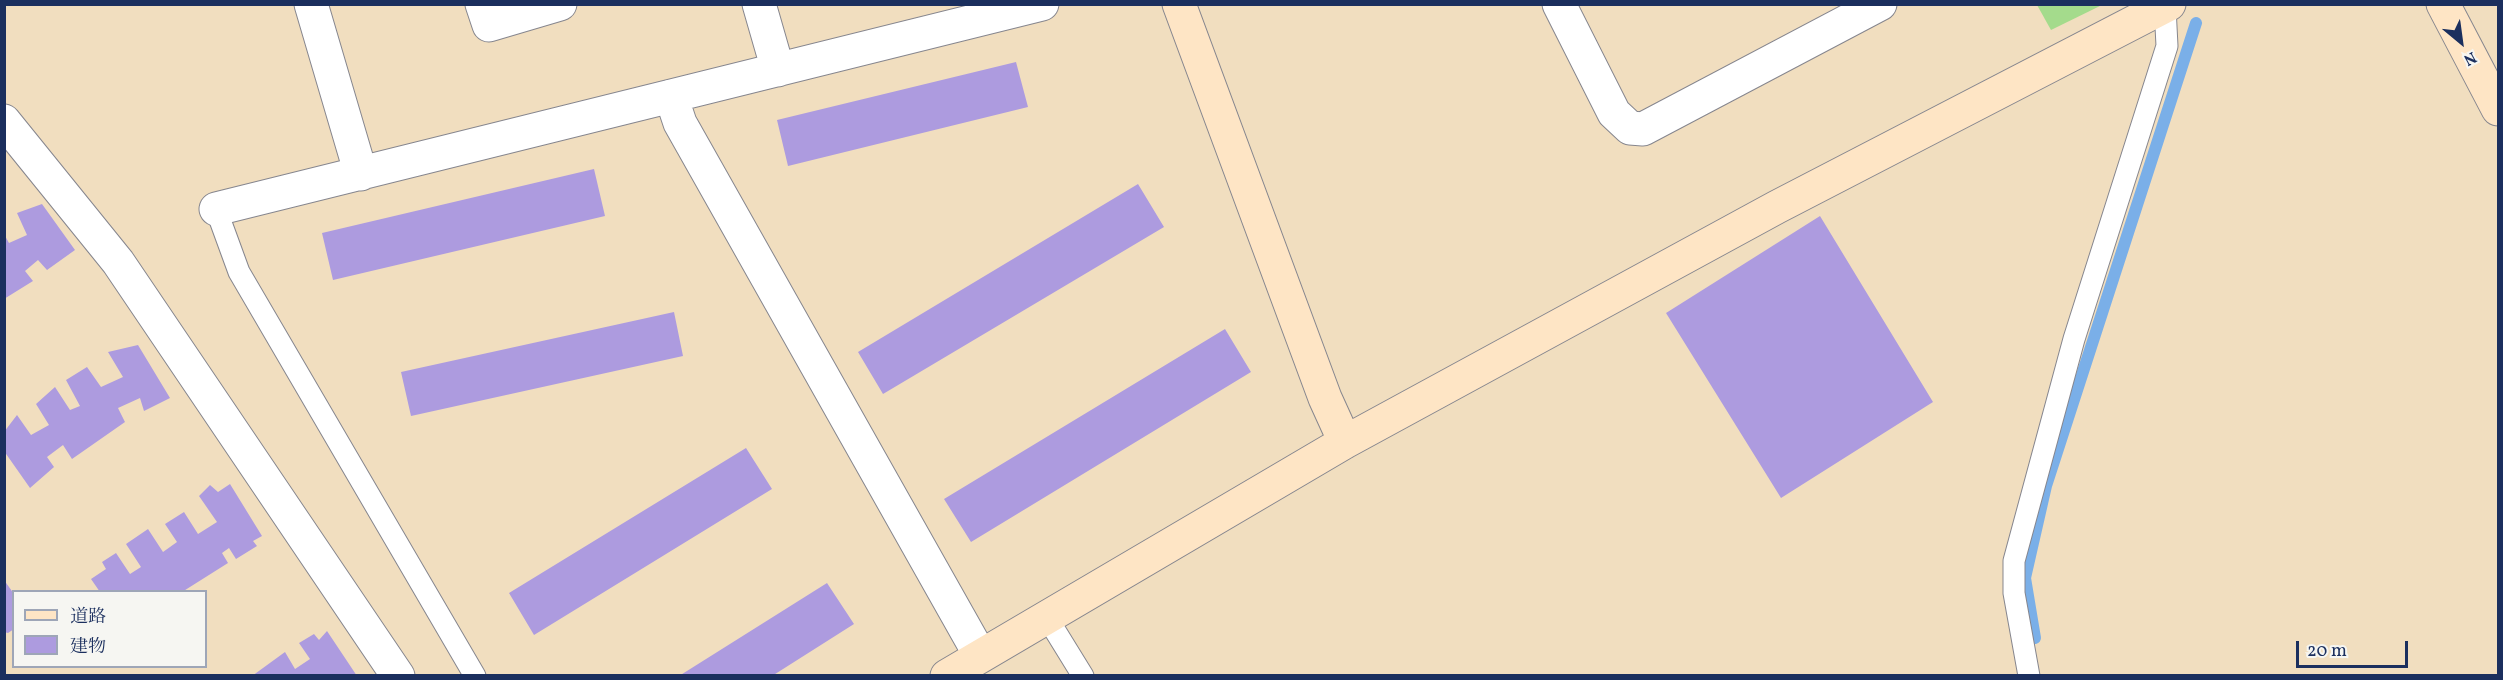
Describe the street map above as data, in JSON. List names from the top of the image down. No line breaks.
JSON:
{"legend":["道路","建物"],"scale_bar":"20 m","north":"bottom right"}
